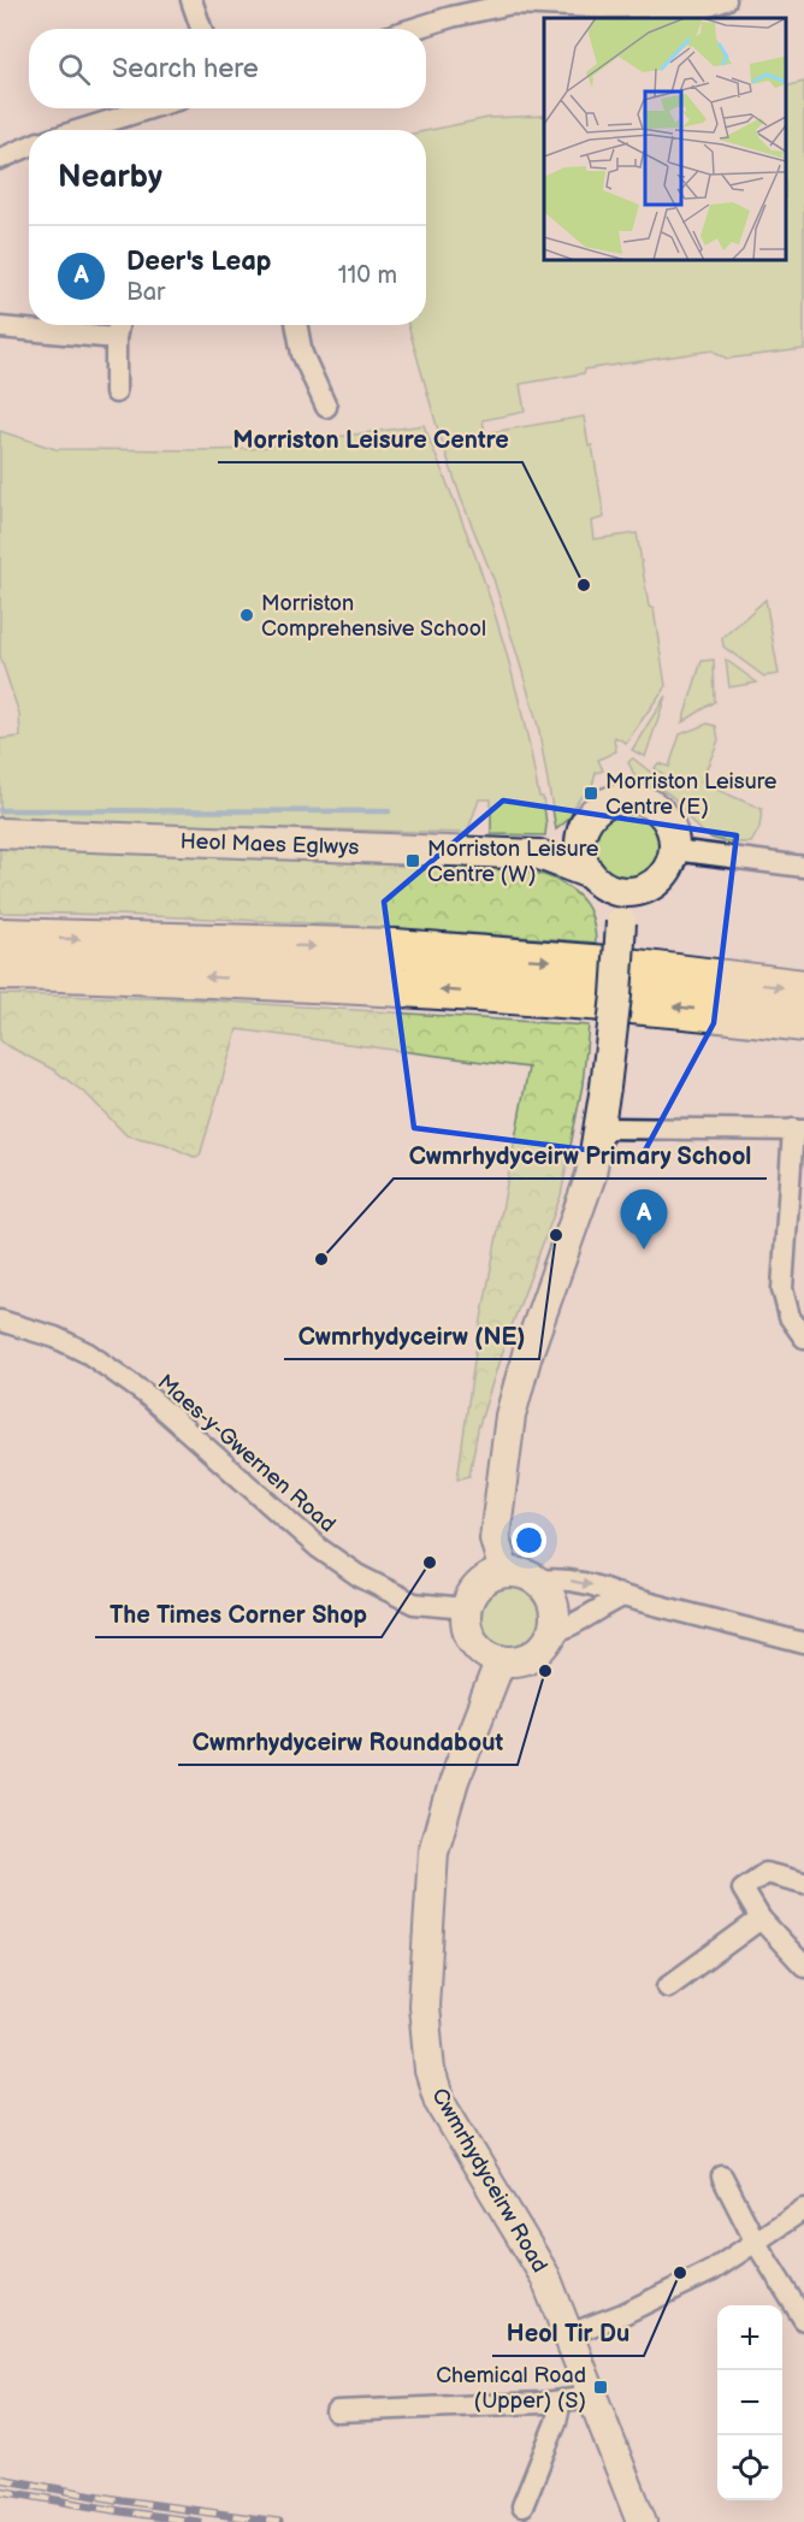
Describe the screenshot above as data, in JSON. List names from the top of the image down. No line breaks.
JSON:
{"streets":{"street":["Heol Maes Eglwys","Maes-y-Gwernen Road","Cwmrhydyceirw Road"]},"crossings":[["Maes-y-Gwernen Road","Cwmrhydyceirw Road"]],"places":{"other":["Morriston Leisure Centre","Morriston Comprehensive School","Cwmrhydyceirw (NE)","Cwmrhydyceirw Primary School","The Times Corner Shop","Cwmrhydyceirw Roundabout","Heol Tir Du"],"transit":["Morriston Leisure Centre (E)","Morriston Leisure Centre (W)","Chemical Road (Upper) (S)"]},"page":{"search":"Search here","heading":"Nearby","list":[{"mark":"A","name":"Deer's Leap","note":"Bar","value":"110 m"}],"pins":"A","map_buttons":["+","−"]}}
